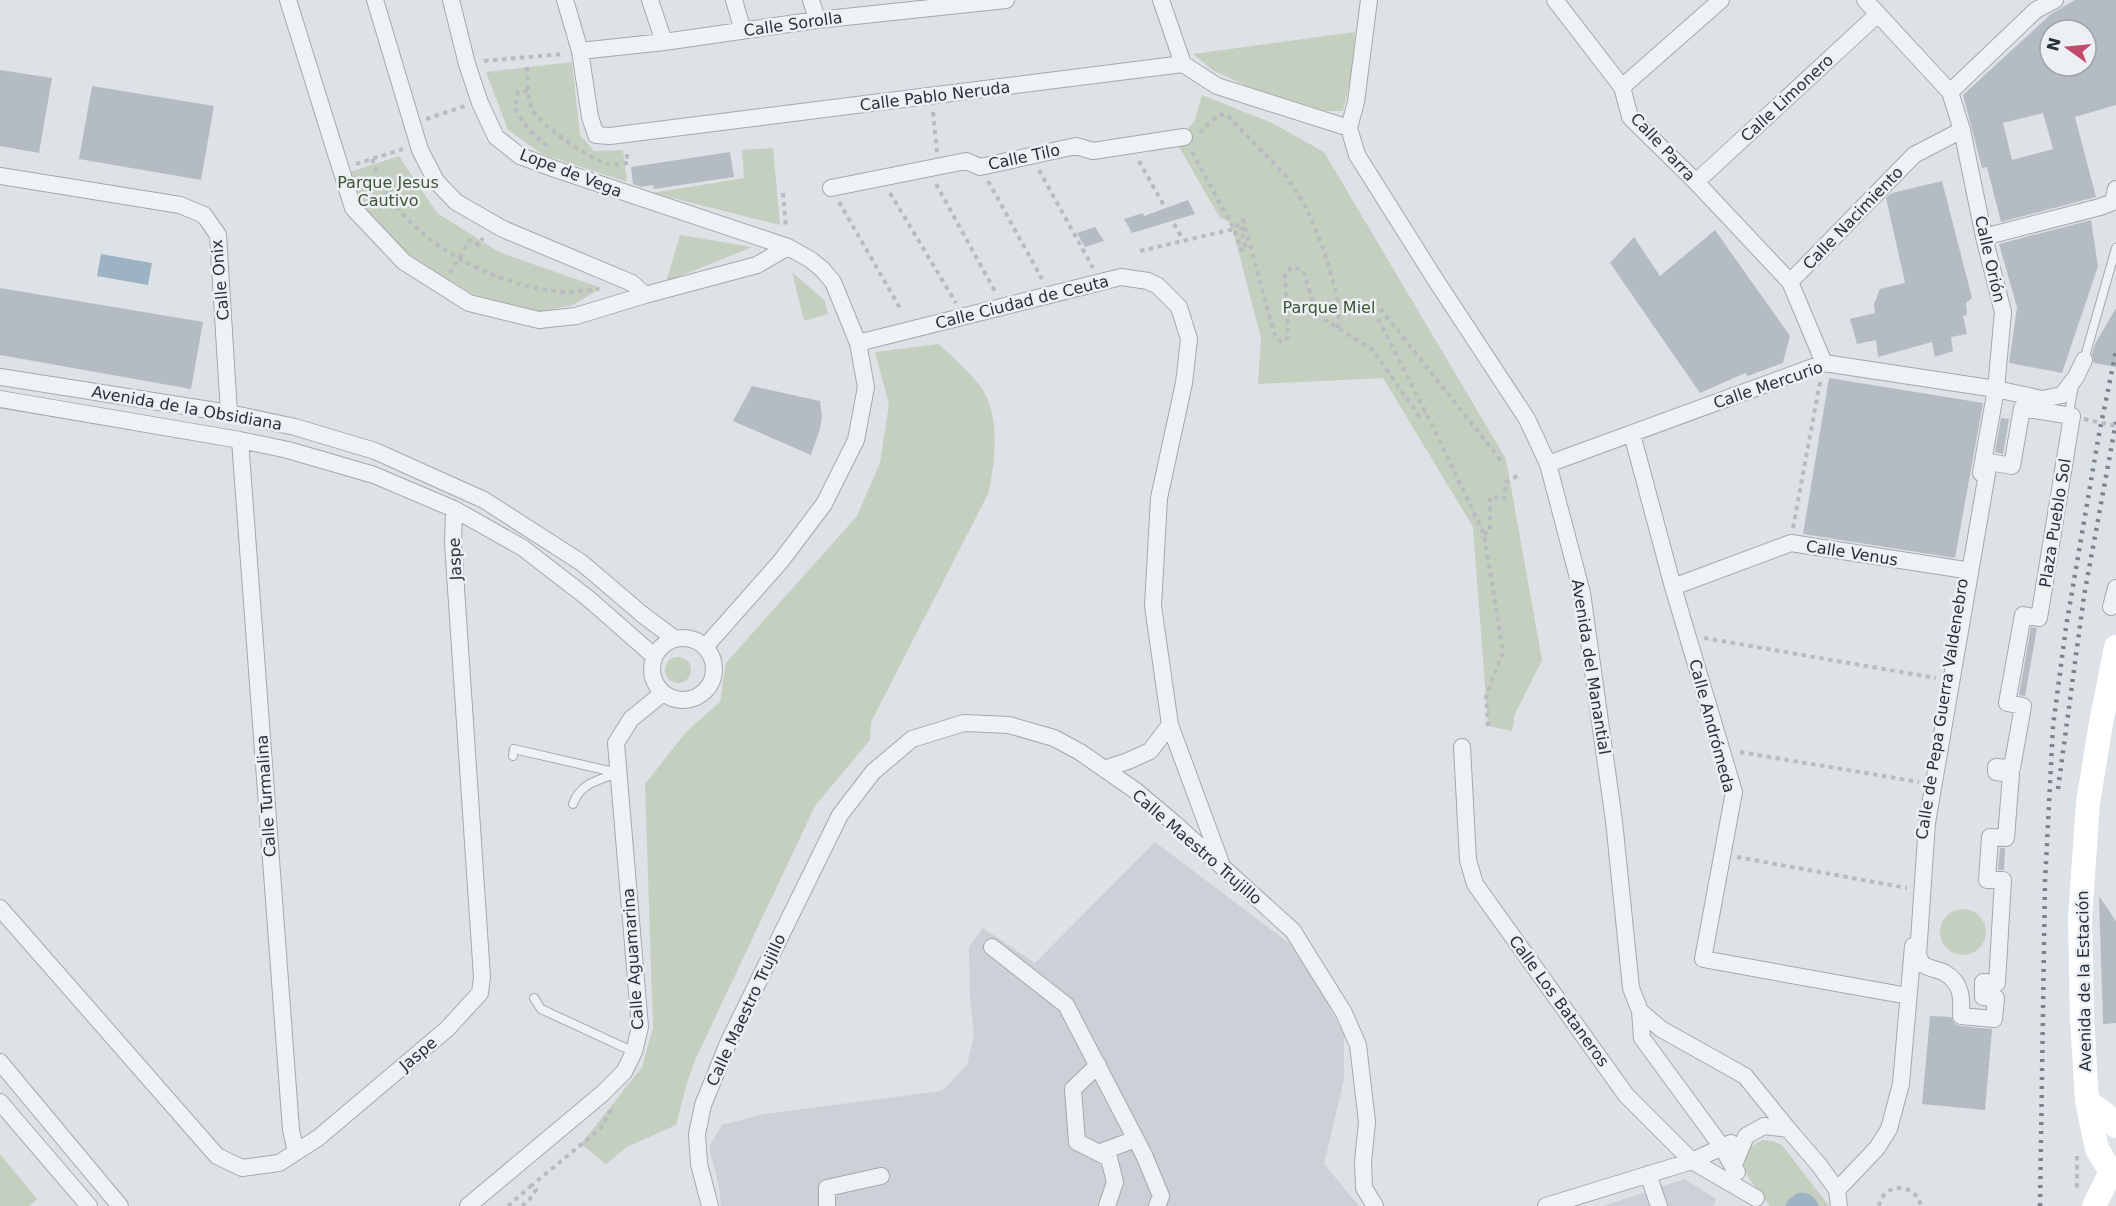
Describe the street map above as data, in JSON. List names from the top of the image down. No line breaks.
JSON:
{"streets":{"main road":["Avenida de la Estación"],"street":["Calle Sorolla","Calle Pablo Neruda","Calle Limonero","Calle Parra","Calle Tilo","Lope de Vega","Calle Nacimiento","Calle Orión","Calle Onix","Calle Ciudad de Ceuta","Calle Mercurio","Avenida de la Obsidiana","Plaza Pueblo Sol","Calle Venus","Jaspe","Avenida del Manantial","Calle de Pepa Guerra Valdenebro","Calle Andrómeda","Calle Turmalina","Calle Maestro Trujillo","Calle Aguamarina","Calle Los Bataneros"]},"crossings":[["Calle Sorolla","Calle Pablo Neruda"],["Calle Limonero","Calle Parra"],["Calle Parra","Calle Nacimiento"],["Calle Nacimiento","Calle Orión"],["Calle Nacimiento","Calle Mercurio"],["Calle Orión","Calle Mercurio"],["Calle Orión","Calle de Pepa Guerra Valdenebro"],["Calle Onix","Avenida de la Obsidiana"],["Calle Ciudad de Ceuta","Calle Maestro Trujillo"],["Calle Mercurio","Avenida del Manantial"],["Calle Mercurio","Calle de Pepa Guerra Valdenebro"],["Calle Mercurio","Calle Andrómeda"],["Avenida de la Obsidiana","Jaspe"],["Avenida de la Obsidiana","Calle Turmalina"],["Avenida de la Obsidiana","Calle Aguamarina"],["Calle Venus","Calle de Pepa Guerra Valdenebro"],["Calle Venus","Calle Andrómeda"],["Jaspe","Calle Turmalina"],["Avenida del Manantial","Calle Los Bataneros"],["Calle de Pepa Guerra Valdenebro","Calle Andrómeda"]],"parks":["Parque Jesus Cautivo","Parque Miel"],"north":"left"}
